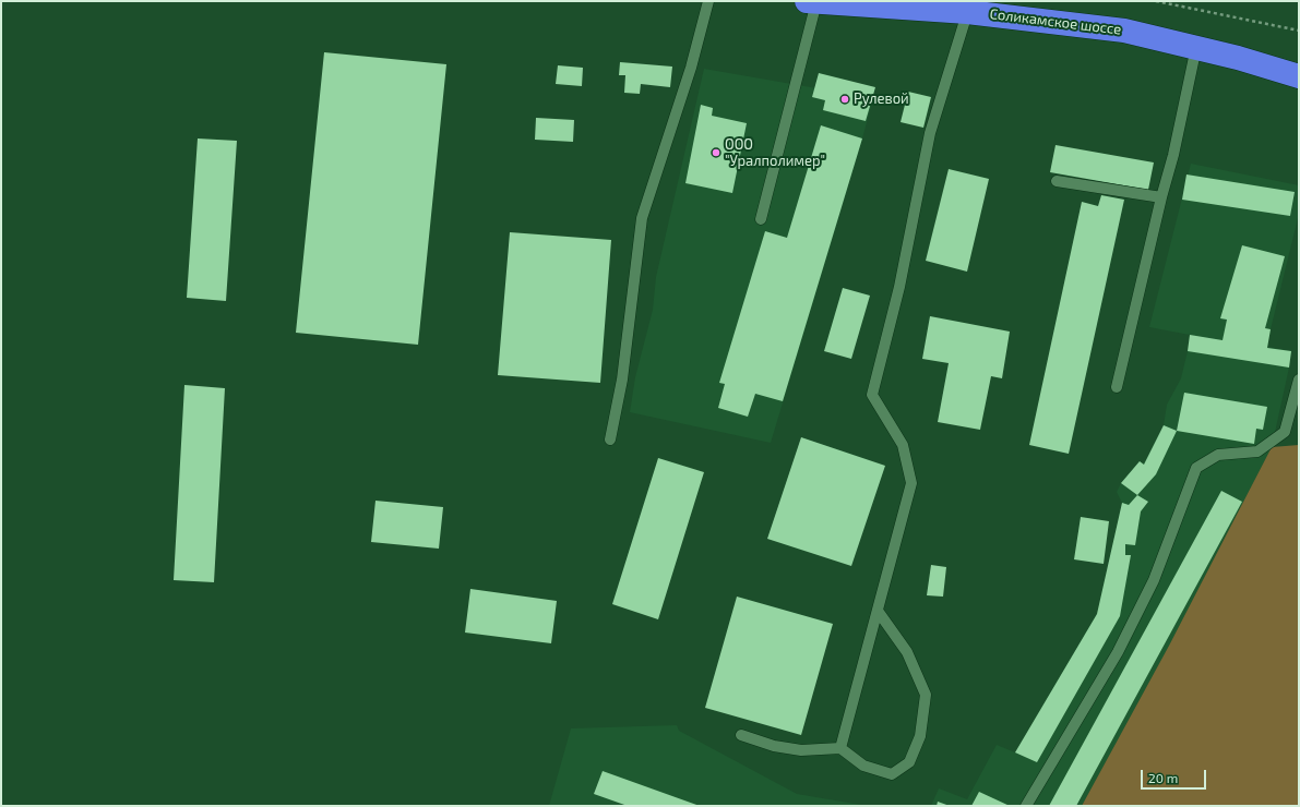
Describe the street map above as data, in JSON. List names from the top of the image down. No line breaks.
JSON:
{"streets":{"highway":["Соликамское шоссе"]},"places":["Рулевой","OOO \"Уралполимер\""],"scale_bar":"20 m"}
